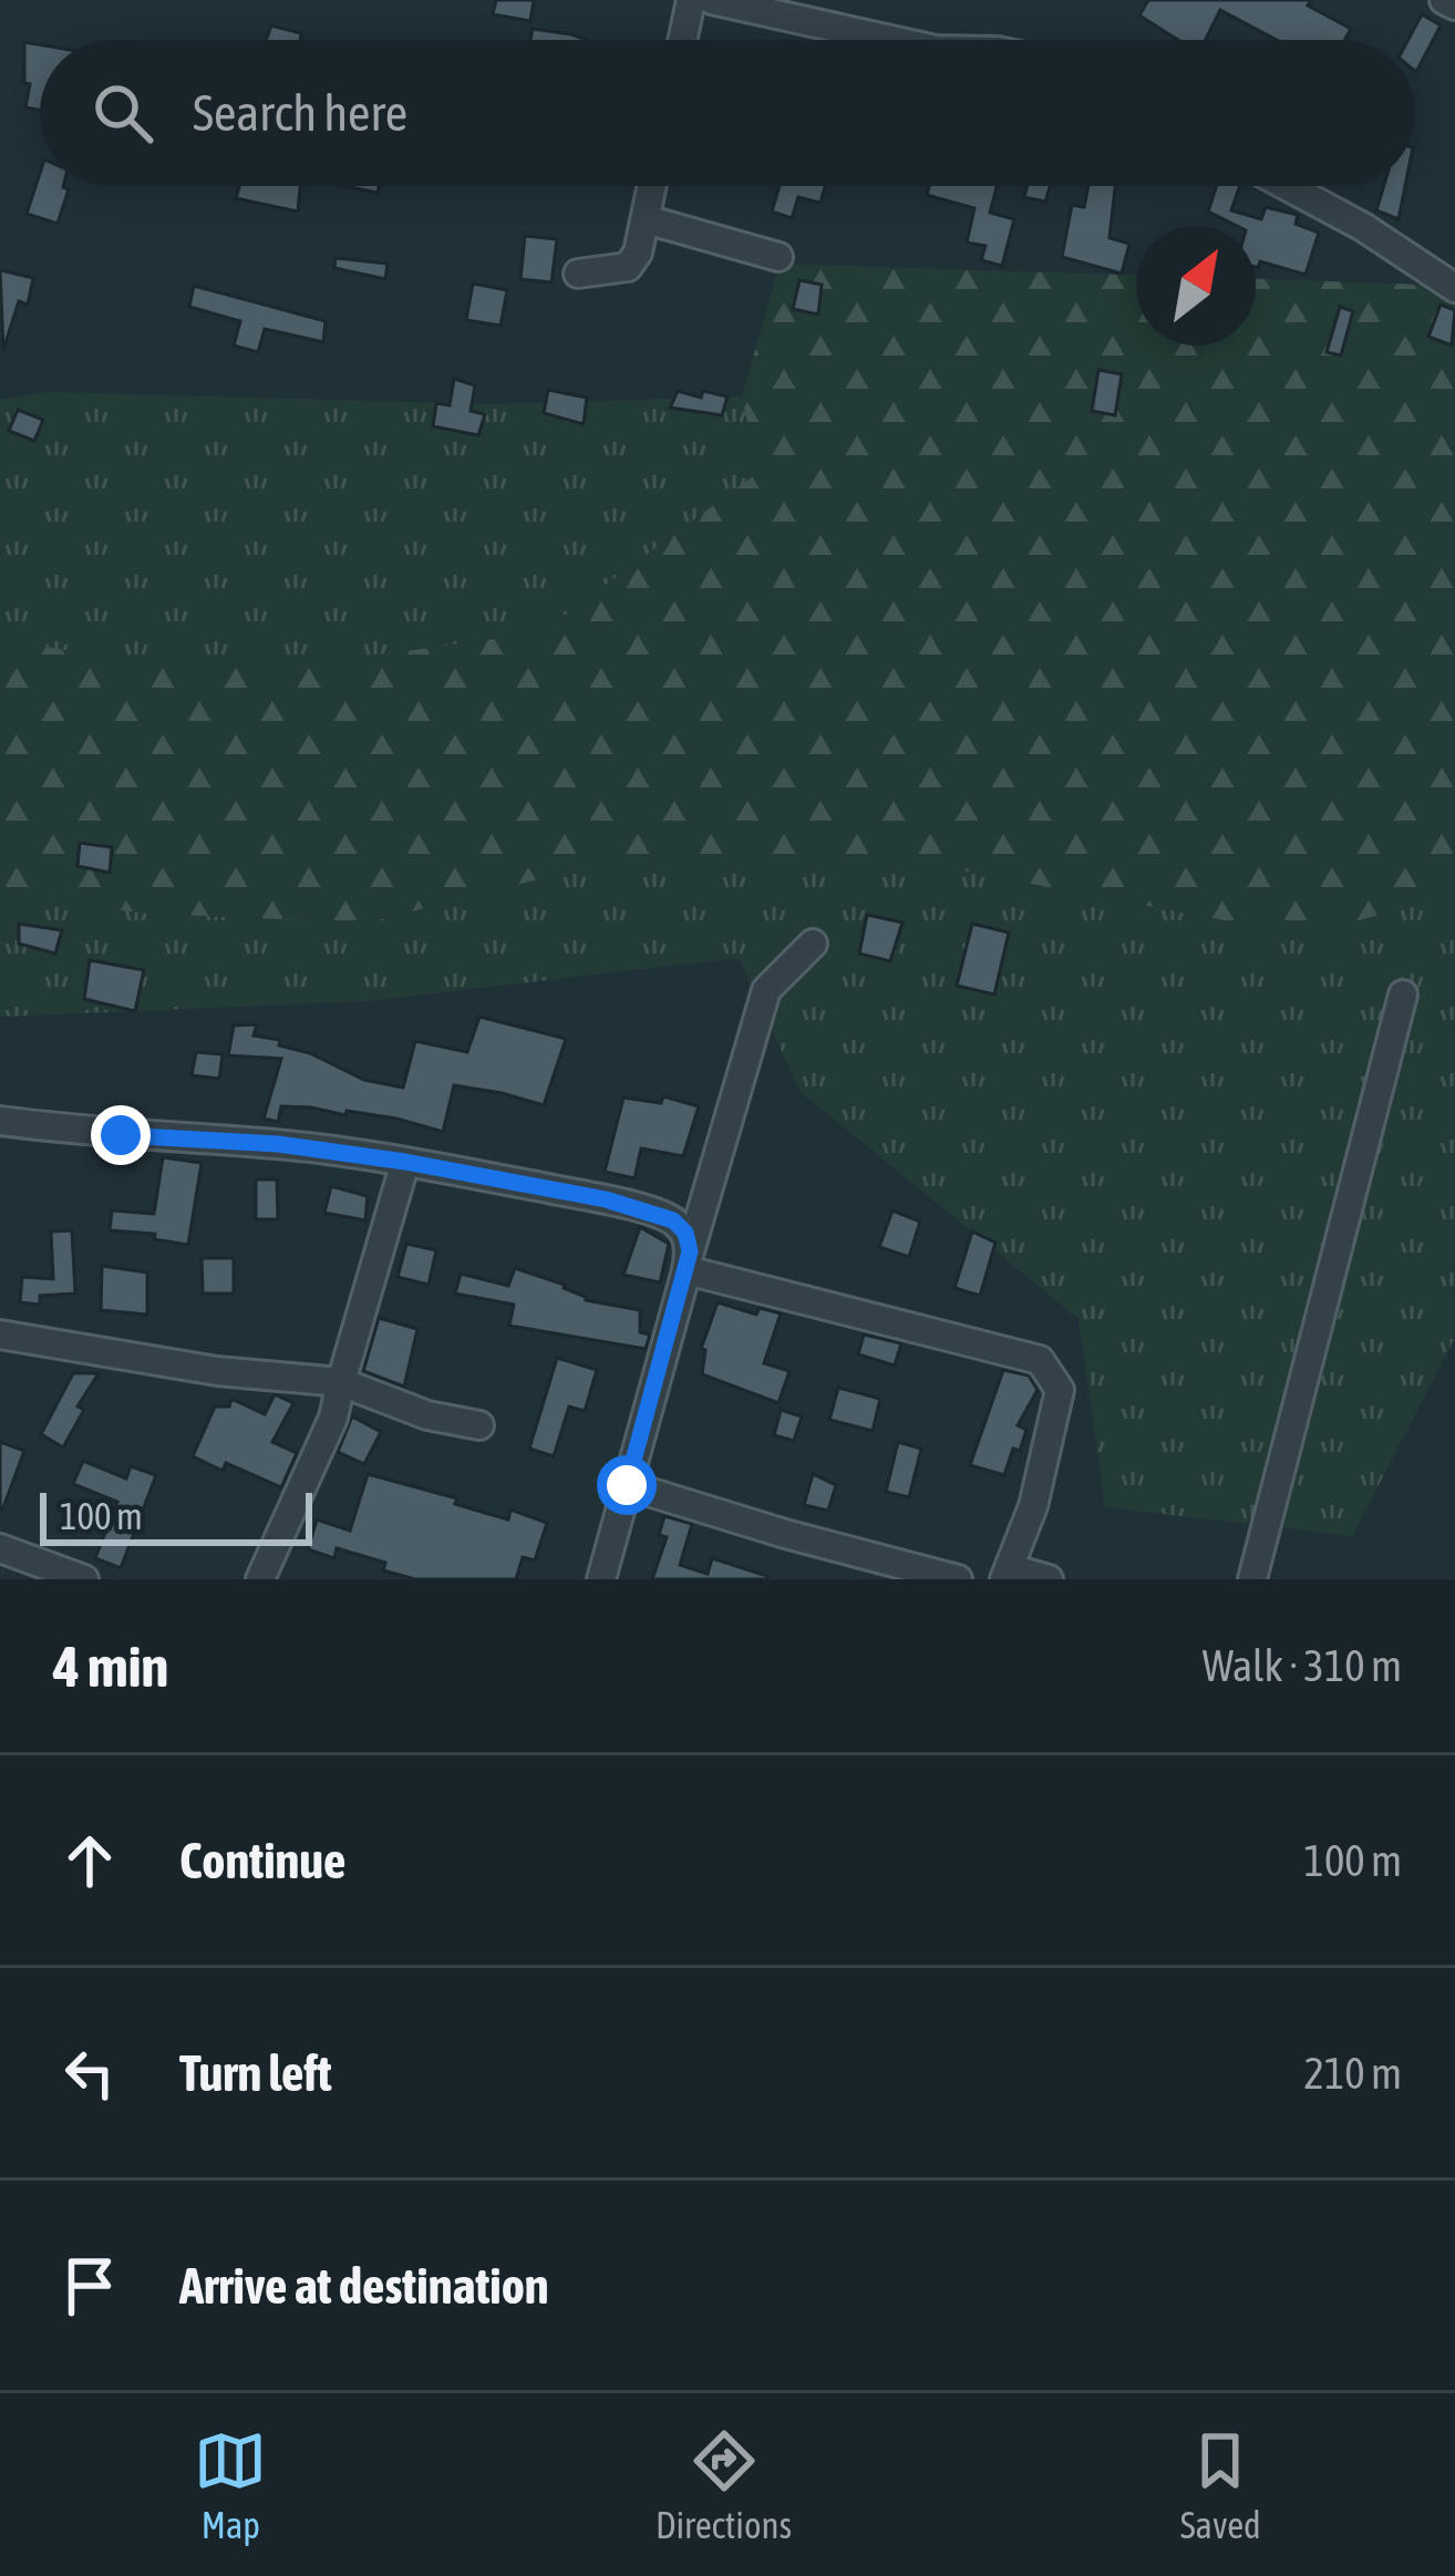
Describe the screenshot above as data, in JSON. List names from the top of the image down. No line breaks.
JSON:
{"scale_bar":"100 m","north":"top right","page":{"search":"Search here","scale":"100 m","heading":["4 min","Walk · 310 m"],"list":[["Continue","100 m"],["Turn left","210 m"],"Arrive at destination"],"nav":["Map","Directions","Saved"]}}
